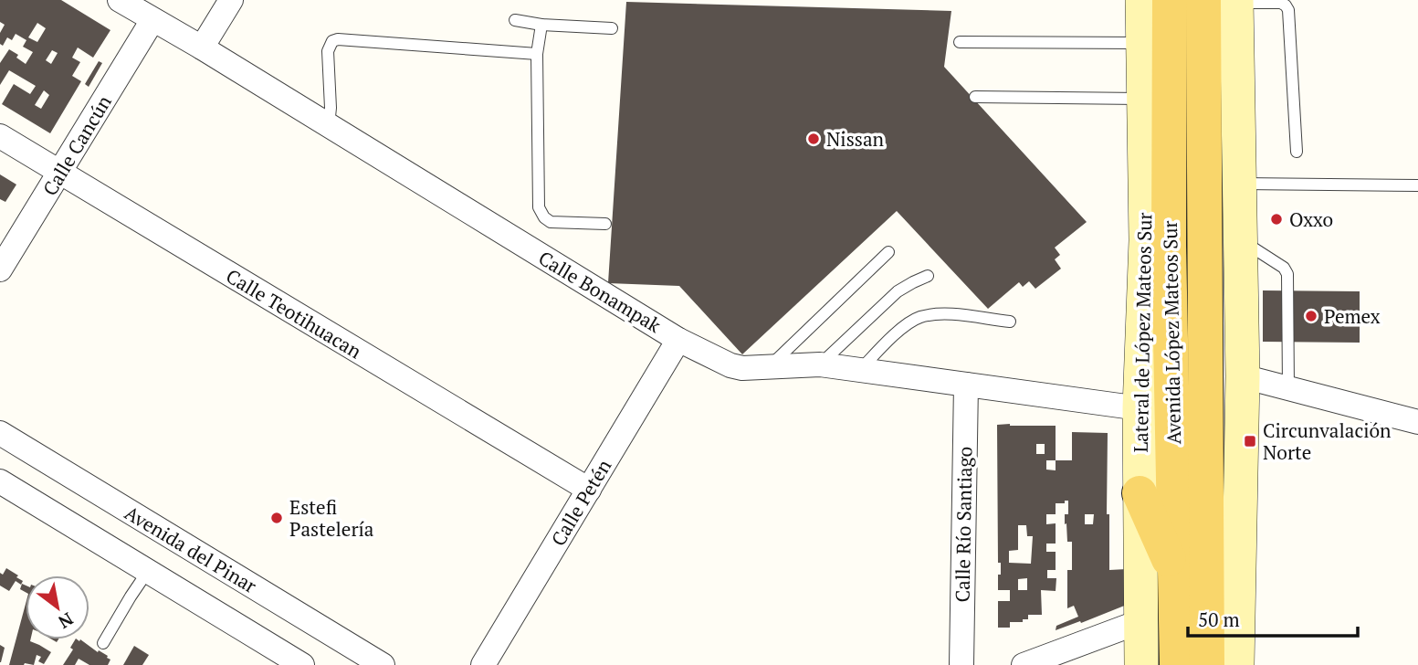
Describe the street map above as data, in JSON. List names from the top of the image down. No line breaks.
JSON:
{"streets":{"main road":["Lateral de López Mateos Sur","Avenida López Mateos Sur"],"street":["Calle Cancún","Calle Bonampak","Calle Teotihuacan","Calle Petén","Calle Río Santiago","Avenida del Pinar"]},"crossings":[["Calle Cancún","Calle Bonampak"],["Calle Cancún","Calle Teotihuacan"],["Calle Bonampak","Lateral de López Mateos Sur"],["Calle Bonampak","Calle Petén"],["Calle Bonampak","Calle Río Santiago"],["Calle Teotihuacan","Calle Petén"],["Lateral de López Mateos Sur","Avenida López Mateos Sur"]],"places":{"other":["Nissan","Oxxo","Pemex","Estefi Pastelería"],"transit":["Circunvalación Norte"]},"scale_bar":"50 m","north":"bottom right"}
